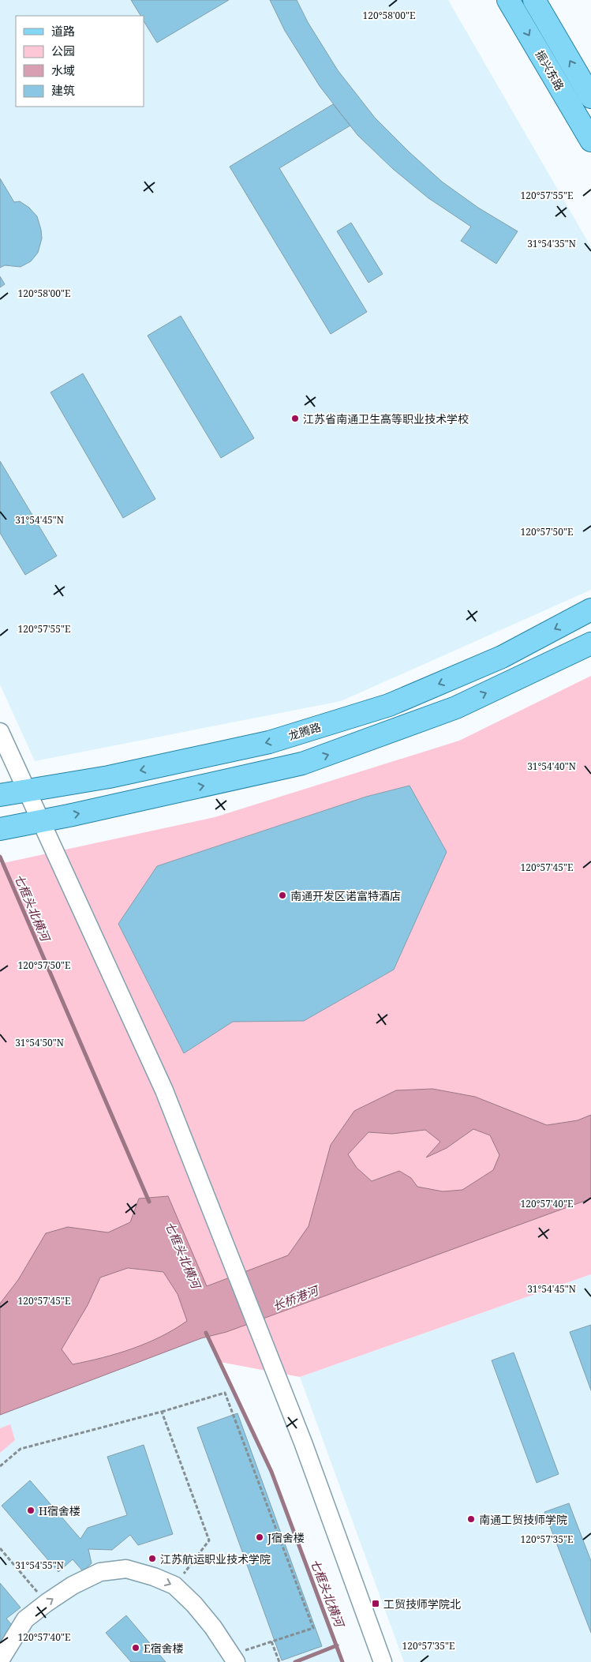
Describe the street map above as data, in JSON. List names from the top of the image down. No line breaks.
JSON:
{"streets":{"main road":["振兴东路","龙腾路"]},"water":["七框头北横河","长桥港河"],"places":{"other":["江苏省南通卫生高等职业技术学校","南通开发区诺富特酒店","H宿舍楼","南通工贸技师学院","J宿舍楼","江苏航运职业技术学院","E宿舍楼"],"transit":["工贸技师学院北"]},"legend":["道路","公园","水域","建筑"],"coordinates":["120°58'00\"E","120°57'55\"E","31°54'35\"N","31°54'45\"N","120°57'50\"E","31°54'40\"N","120°57'45\"E","31°54'50\"N","120°57'40\"E","120°57'35\"E","31°54'55\"N"]}
